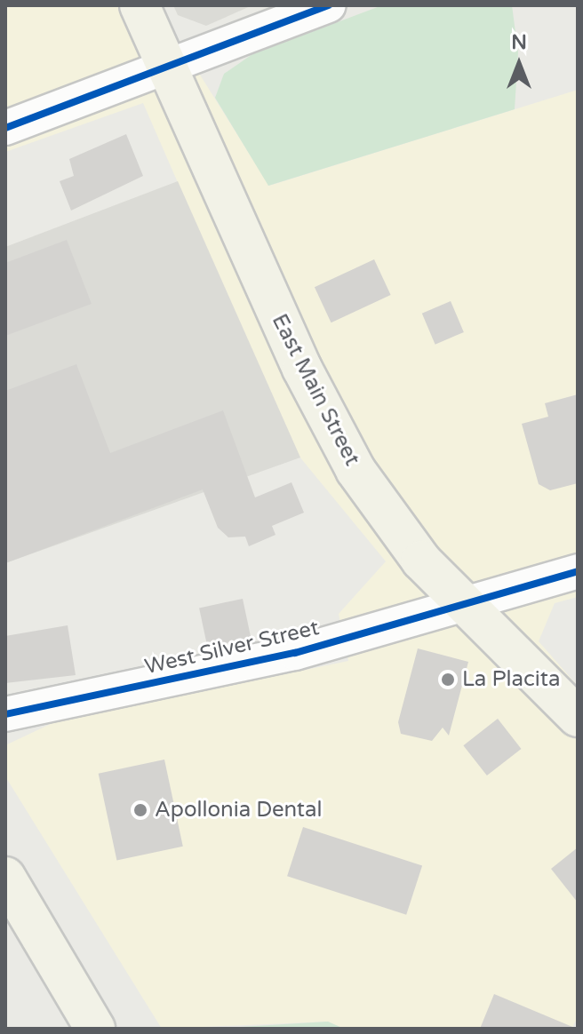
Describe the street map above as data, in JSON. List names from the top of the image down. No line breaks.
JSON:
{"streets":{"main road":["East Main Street"],"street":["West Silver Street"]},"crossings":[["East Main Street","West Silver Street"]],"places":["La Placita","Apollonia Dental"],"north":"top"}
